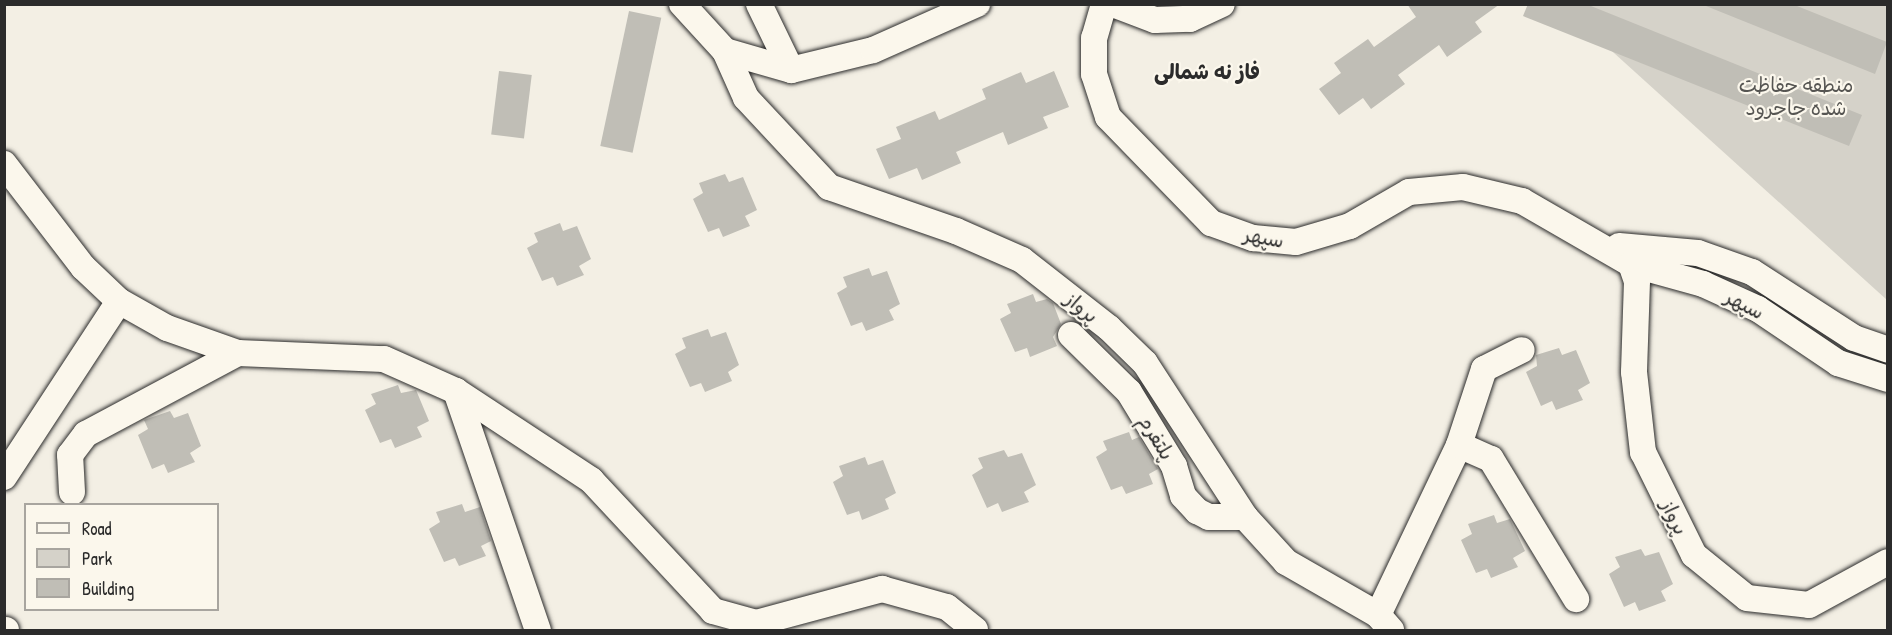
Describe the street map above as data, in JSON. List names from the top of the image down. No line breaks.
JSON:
{"streets":{"street":["سپهر","پرواز","پلتفرم"]},"crossings":[["سپهر","پرواز"],["پرواز","پلتفرم"]],"districts":["فاز نه شمالی"],"parks":["منطقه حفاظت شده جاجرود"],"legend":["Road","Park","Building"]}
